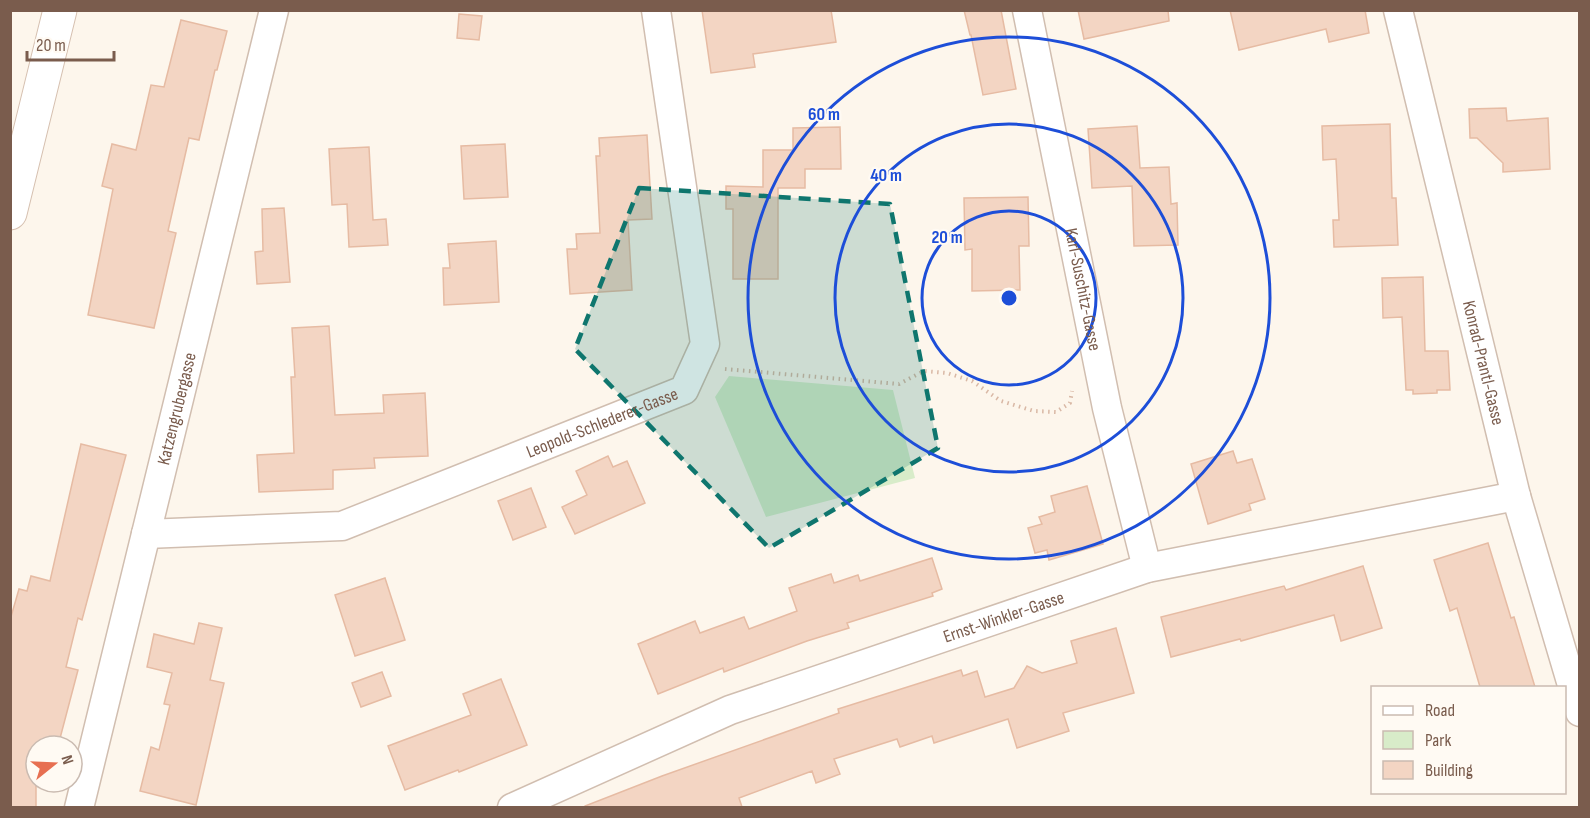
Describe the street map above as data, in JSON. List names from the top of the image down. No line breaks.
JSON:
{"streets":{"street":["Karl-Suschitz-Gasse","Konrad-Prantl-Gasse","Katzengrubergasse","Leopold-Schlederer-Gasse","Ernst-Winkler-Gasse"]},"crossings":[["Karl-Suschitz-Gasse","Ernst-Winkler-Gasse"],["Konrad-Prantl-Gasse","Ernst-Winkler-Gasse"],["Katzengrubergasse","Leopold-Schlederer-Gasse"]],"legend":["Road","Park","Building"],"scale_bar":"20 m","north":"right","rings":["60 m","40 m","20 m"]}
